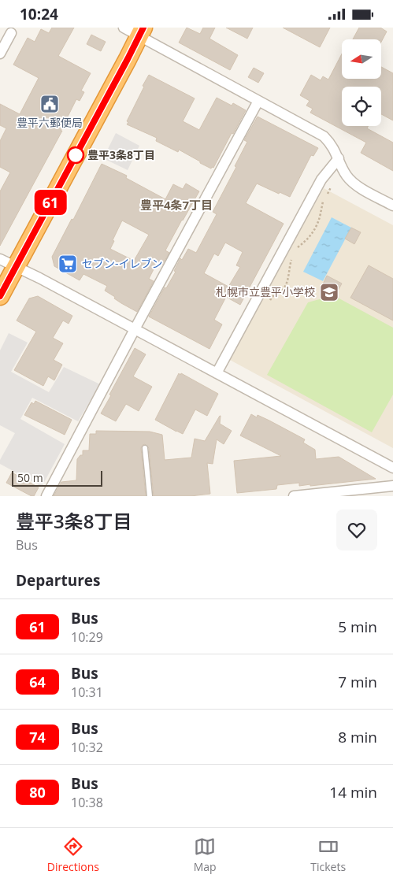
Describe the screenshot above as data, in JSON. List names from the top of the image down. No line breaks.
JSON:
{"districts":["豊平4条7丁目"],"places":{"public building":["豊平六郵便局"],"other":["豊平3条8丁目"],"supermarket":["セブン-イレブン"],"school or university":["札幌市立豊平小学校"]},"lines":["bus line 61"],"scale_bar":"50 m","north":"left","page":{"status":"10:24","on_map":"61","scale":"50 m","heading":[["豊平3条8丁目","Bus"],"Departures"],"list":[{"mark":"61","name":"Bus","note":"10:29","value":"5 min"},{"mark":"64","name":"Bus","note":"10:31","value":"7 min"},{"mark":"74","name":"Bus","note":"10:32","value":"8 min"},{"mark":"80","name":"Bus","note":"10:38","value":"14 min"}],"tabs":["Directions","Map","Tickets"]}}
